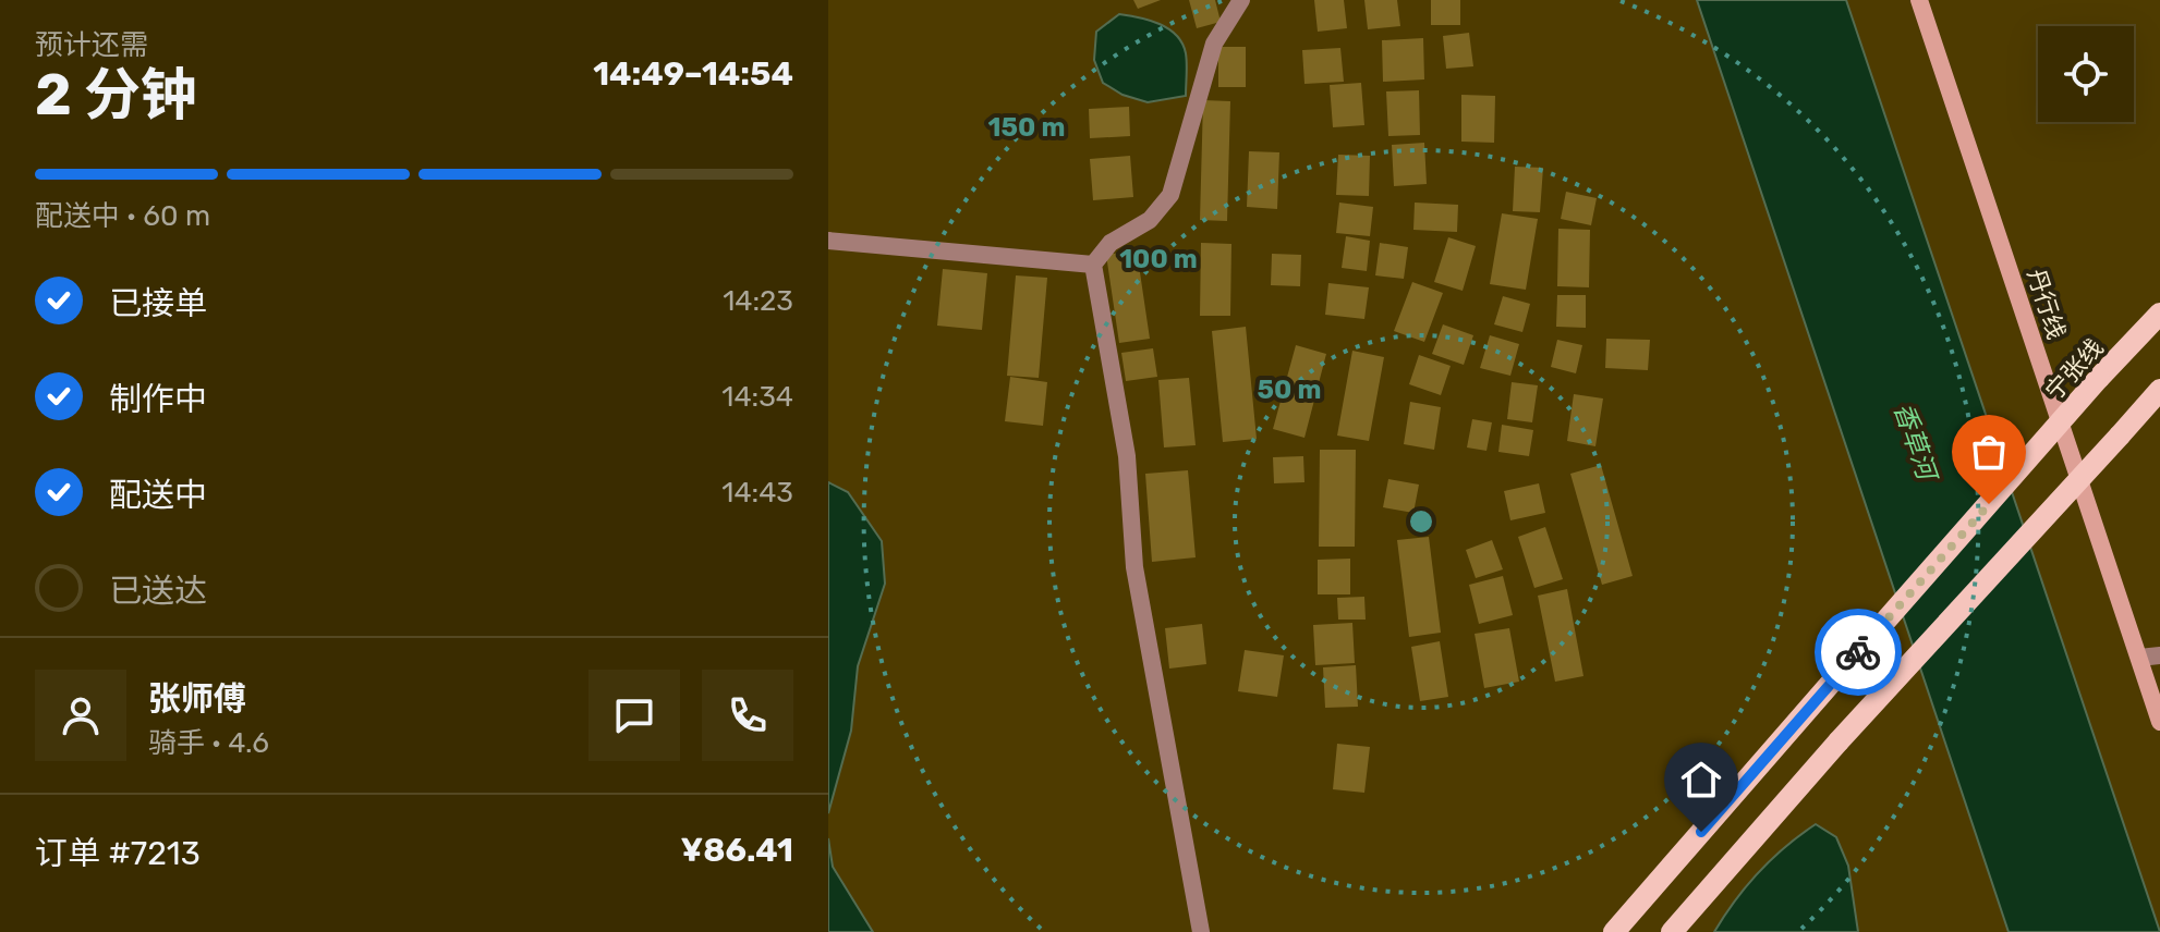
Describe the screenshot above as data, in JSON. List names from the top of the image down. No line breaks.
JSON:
{"streets":{"main road":["丹行线","宁张线"]},"water":["香草河"],"page":{"heading":["2 分钟","预计还需","14:49–14:54"],"panel":["张师傅","骑手 · 4.6","订单 #7213","¥86.41"],"bar":"配送中 · 60 m","list":[["已接单","14:23"],["制作中","14:34"],["配送中","14:43"],"已送达"]},"rings":["150 m","100 m","50 m"]}
